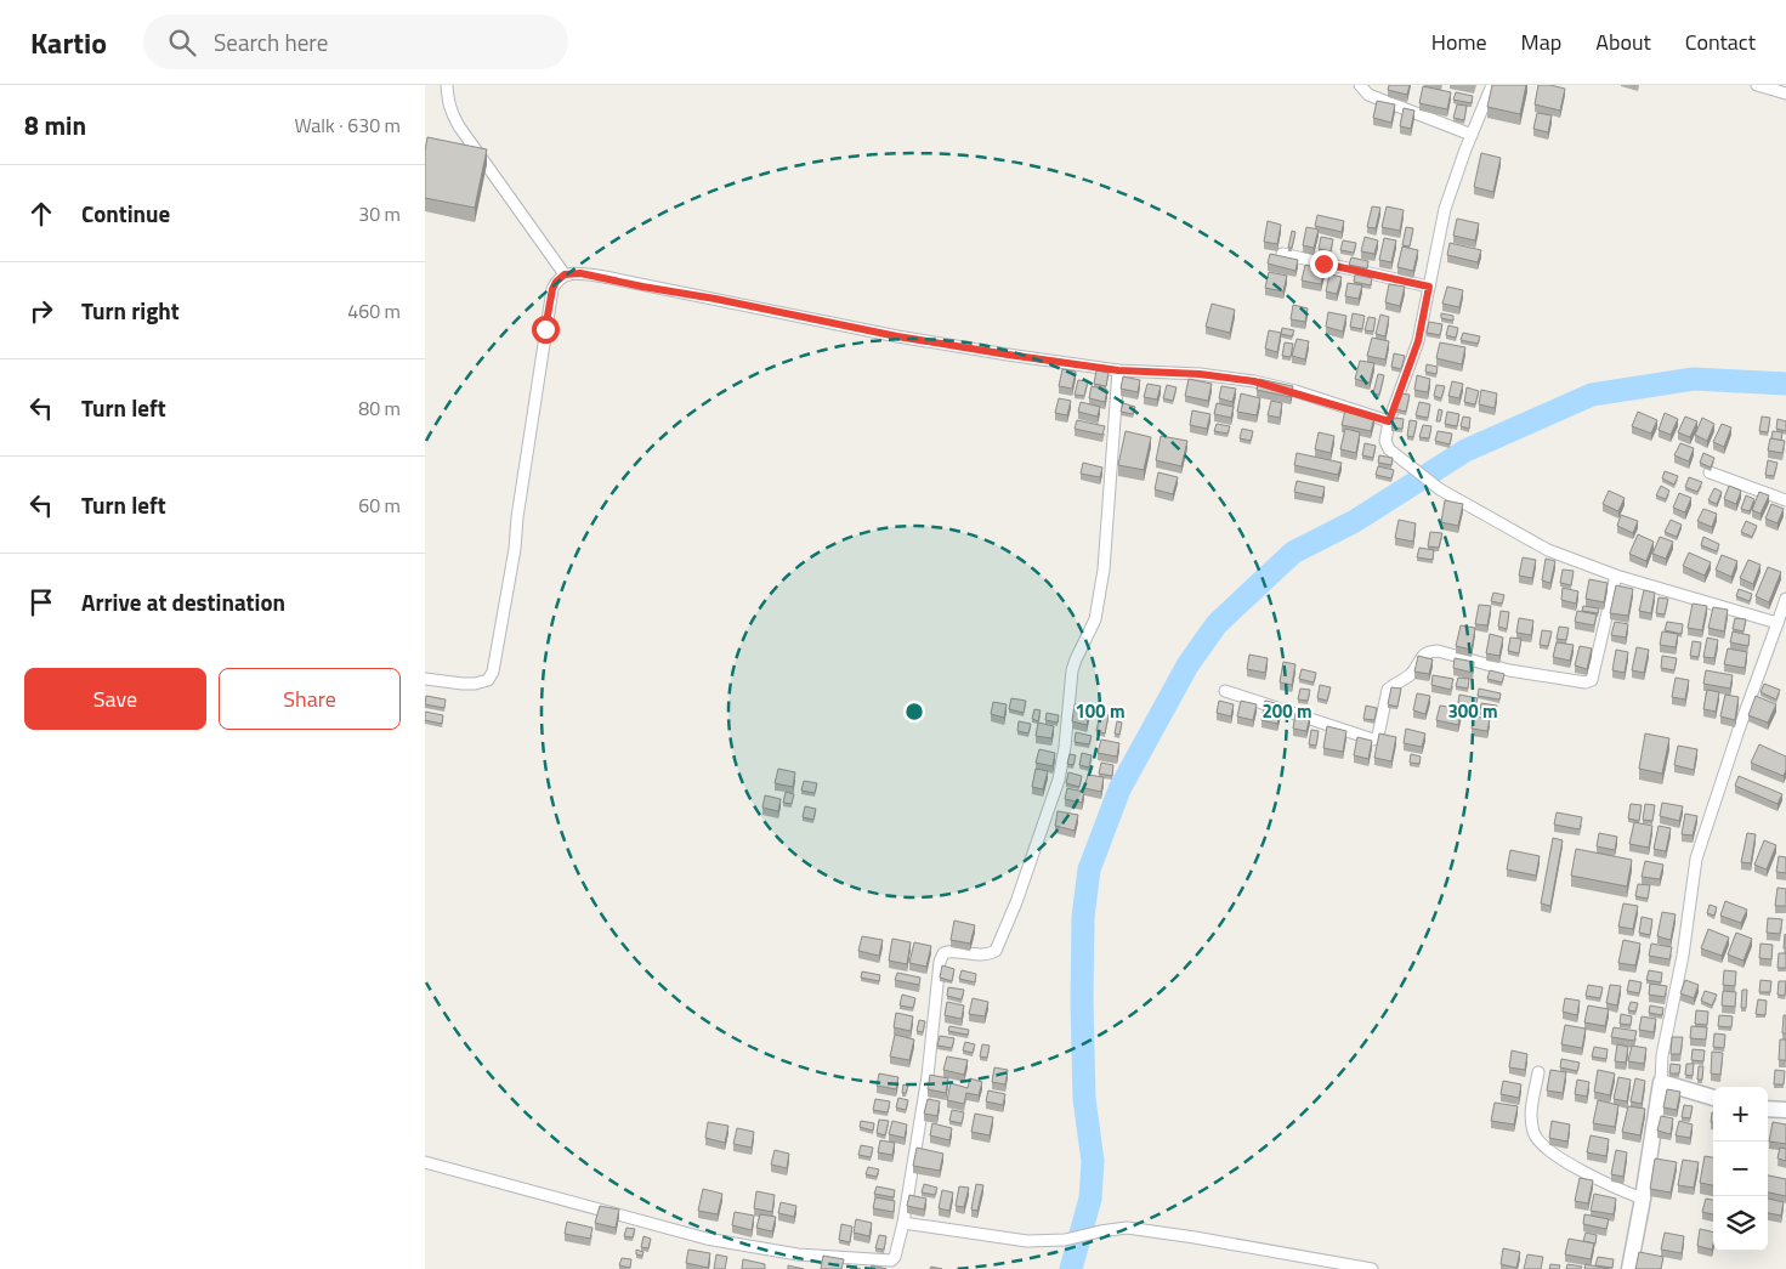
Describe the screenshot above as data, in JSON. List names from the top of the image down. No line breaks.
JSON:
{"page":{"header":"Kartio","search":"Search here","nav":["Home","Map","About","Contact"],"heading":["8 min","Walk · 630 m"],"list":[["Continue","30 m"],["Turn right","460 m"],["Turn left","80 m"],["Turn left","60 m"],"Arrive at destination"],"buttons":["Save","Share"],"map_buttons":["+","−"]},"rings":["100 m","200 m","300 m"]}
